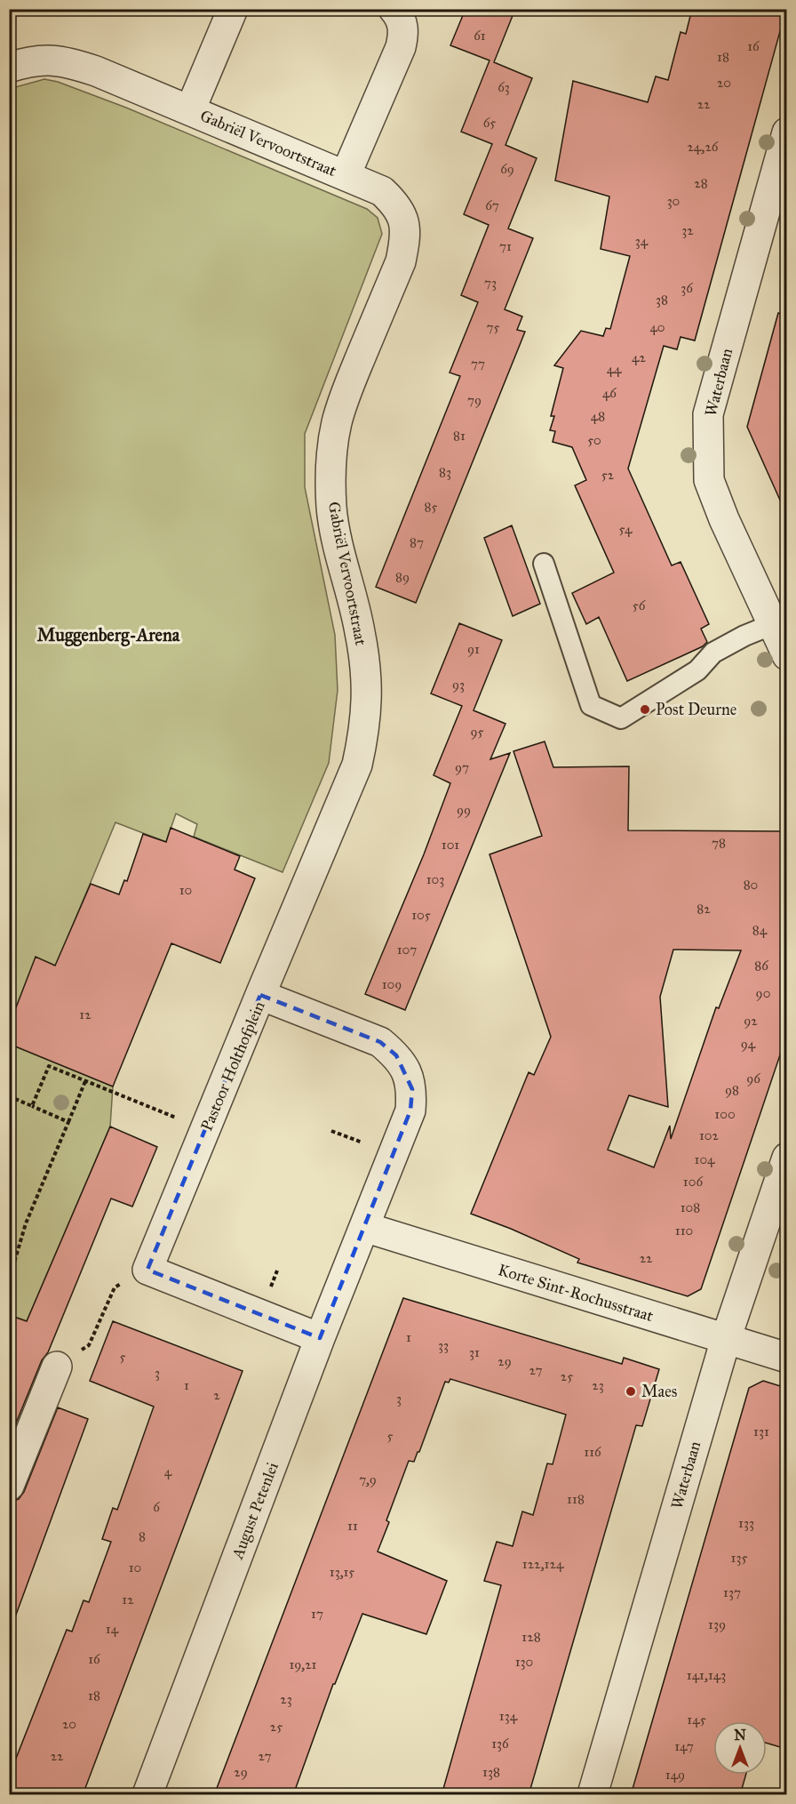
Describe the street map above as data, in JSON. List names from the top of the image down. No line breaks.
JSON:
{"streets":{"street":["Gabriël Vervoortstraat","Waterbaan","Pastoor Holthofplein","Korte Sint-Rochusstraat","August Petenlei"]},"crossings":[["Gabriël Vervoortstraat","Pastoor Holthofplein"],["Waterbaan","Korte Sint-Rochusstraat"],["Pastoor Holthofplein","Korte Sint-Rochusstraat"],["Pastoor Holthofplein","August Petenlei"],["Korte Sint-Rochusstraat","August Petenlei"]],"districts":["Muggenberg-Arena"],"places":["Post Deurne","Maes"],"house_numbers":["61","16","18","20","63","22","65","24,26","69","28","30","67","32","34","71","73","36","38","75","40","42","77","44","46","79","48","81","50","83","52","85","54","87","89","56","91","93","95","97","99","78","101","103","80","10","82","105","84","107","86","109","90","12","92","94","96","98","100","102","104","106","108","110","22","1","33","31","5","29","27","3","25","1","23","2","3","131","5","116","4","7,9","118","6","133","11","8","135","122,124","10","13,15","137","12","17","139","14","128","16","130","19,21","141,143","18","23","134","145","20","25","136","147","22","27","29","138","149"],"north":"top"}
